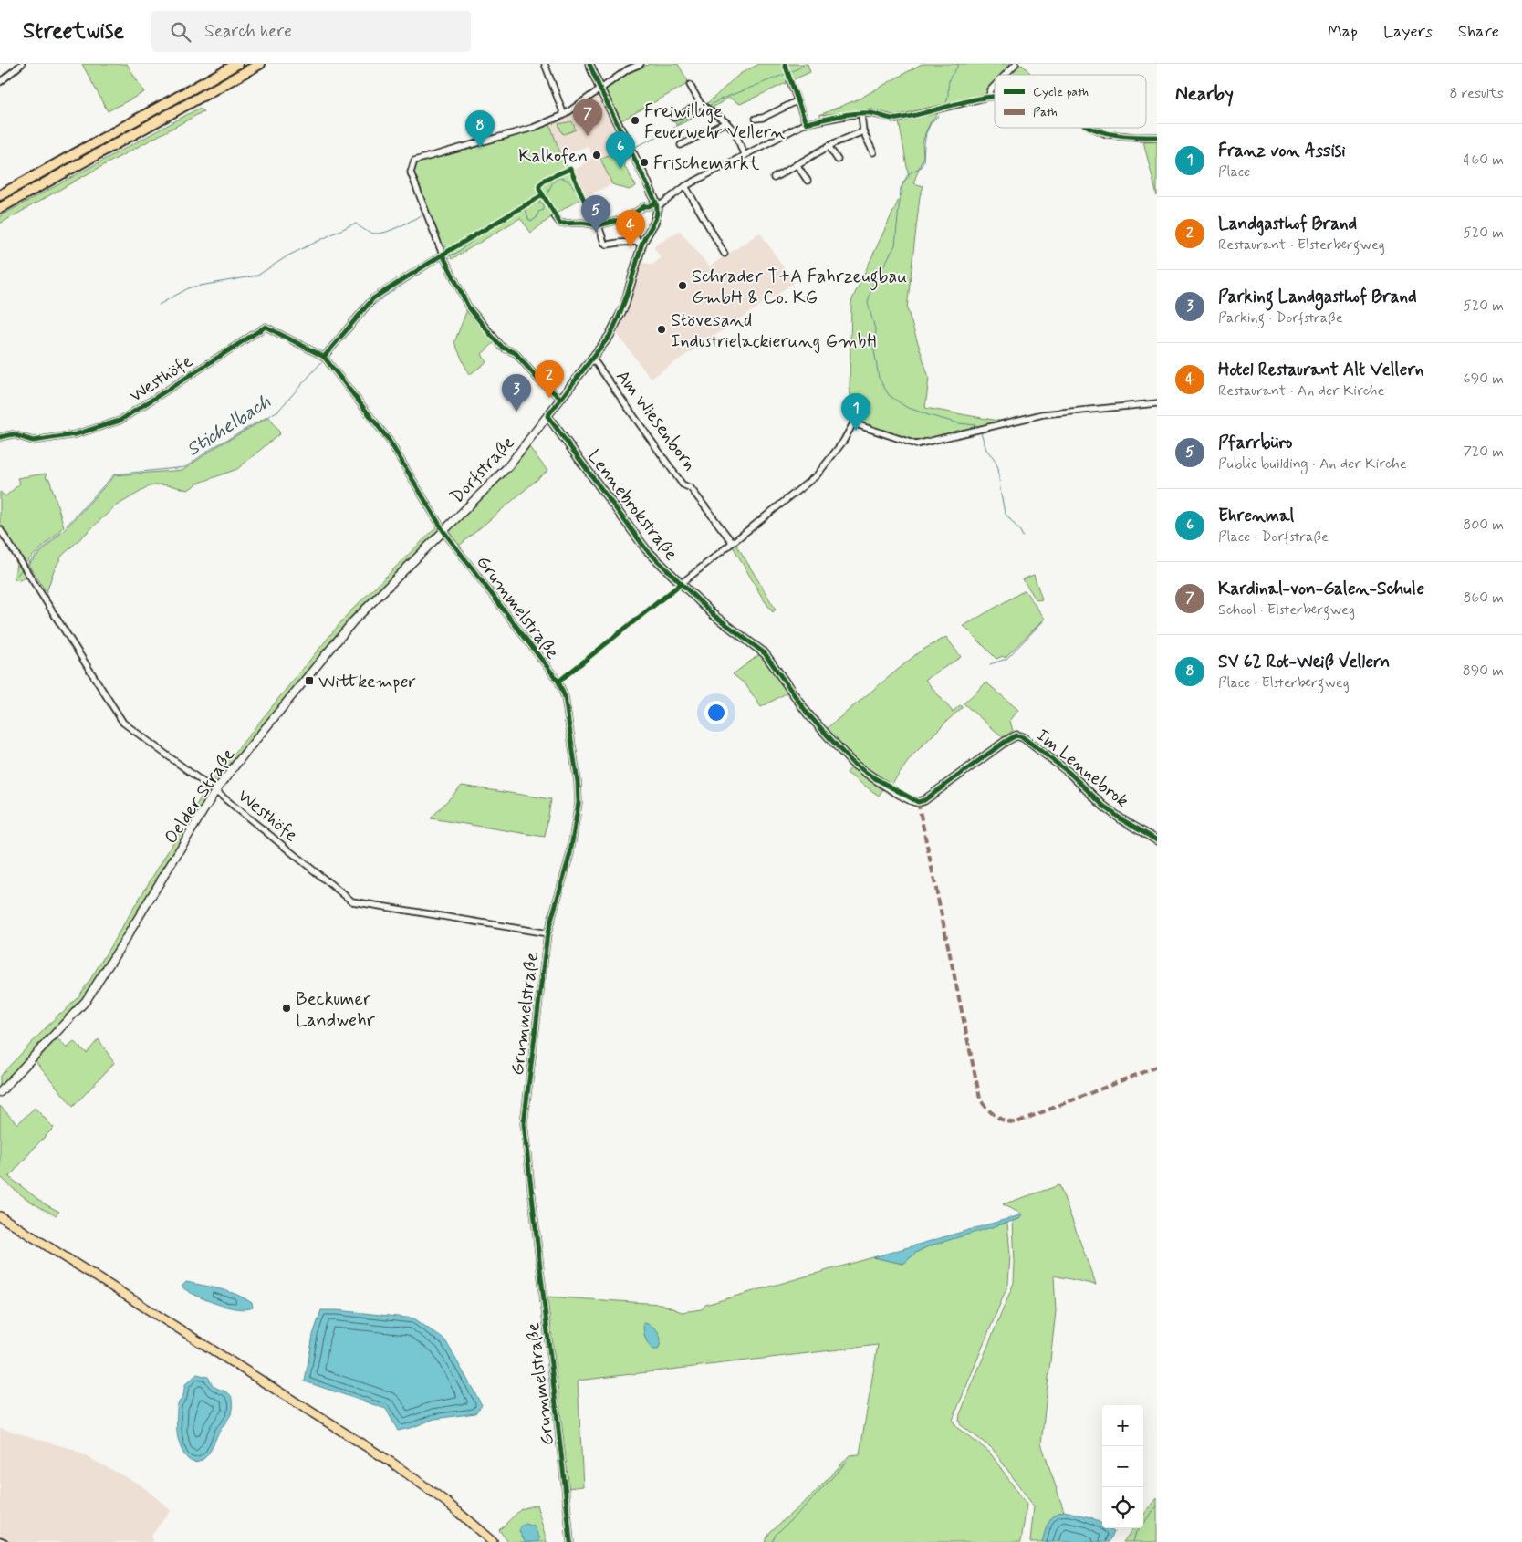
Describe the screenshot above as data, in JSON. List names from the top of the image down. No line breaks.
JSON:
{"streets":{"street":["Westhöfe","Am Wiesenborn","Dorfstraße","Lennebrokstraße","Grummelstraße","Im Lennebrok","Oelder Straße"]},"crossings":[["Westhöfe","Grummelstraße"],["Westhöfe","Oelder Straße"],["Am Wiesenborn","Dorfstraße"],["Dorfstraße","Lennebrokstraße"],["Dorfstraße","Grummelstraße"],["Dorfstraße","Oelder Straße"],["Lennebrokstraße","Im Lennebrok"],["Grummelstraße","Oelder Straße"]],"water":["Stichelbach"],"places":{"other":["Freiwillige Feuerwehr Vellern","Kalkofen","Frischemarkt","Schrader T+A Fahrzeugbau GmbH & Co. KG","Stövesand Industrielackierung GmbH","Beckumer Landwehr"],"transit":["Wittkemper"]},"legend":["Cycle path","Path"],"page":{"header":"Streetwise","search":"Search here","nav":["Map","Layers","Share"],"heading":["Nearby","8 results"],"pins":["7","8","6","5","4","2","3","1"],"list":[{"mark":"1","name":"Franz von Assisi","note":"Place","value":"460 m"},{"mark":"2","name":"Landgasthof Brand","note":"Restaurant · Elsterbergweg","value":"520 m"},{"mark":"3","name":"Parking Landgasthof Brand","note":"Parking · Dorfstraße","value":"520 m"},{"mark":"4","name":"Hotel Restaurant Alt Vellern","note":"Restaurant · An der Kirche","value":"690 m"},{"mark":"5","name":"Pfarrbüro","note":"Public building · An der Kirche","value":"720 m"},{"mark":"6","name":"Ehrenmal","note":"Place · Dorfstraße","value":"800 m"},{"mark":"7","name":"Kardinal-von-Galen-Schule","note":"School · Elsterbergweg","value":"860 m"},{"mark":"8","name":"SV 62 Rot-Weiß Vellern","note":"Place · Elsterbergweg","value":"890 m"}],"map_buttons":["+","−"]}}
